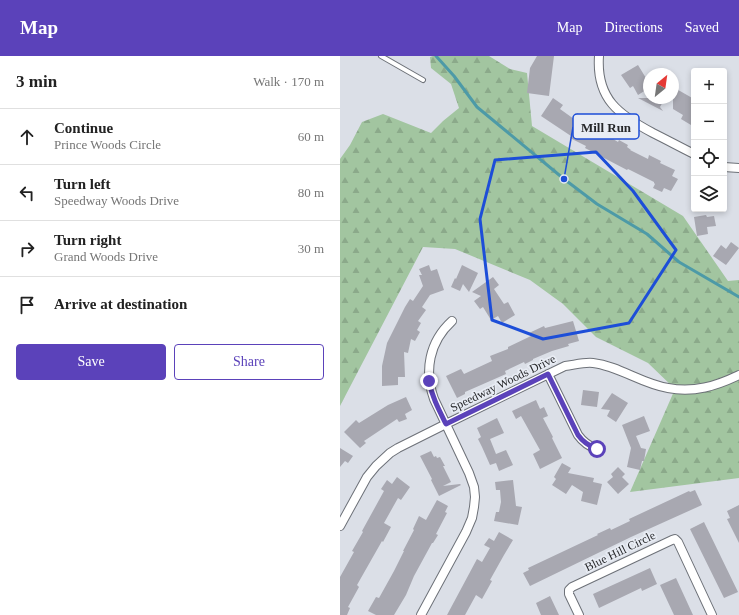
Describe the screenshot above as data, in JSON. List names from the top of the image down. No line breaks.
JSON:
{"streets":{"street":["Speedway Woods Drive","Blue Hill Circle"]},"places":["Mill Run"],"north":"top right","page":{"header":"Map","nav":["Map","Directions","Saved"],"heading":["3 min","Walk · 170 m"],"map_buttons":["+","−"],"list":[["Continue","Prince Woods Circle","60 m"],["Turn left","Speedway Woods Drive","80 m"],["Turn right","Grand Woods Drive","30 m"],"Arrive at destination"],"buttons":["Save","Share"]}}
